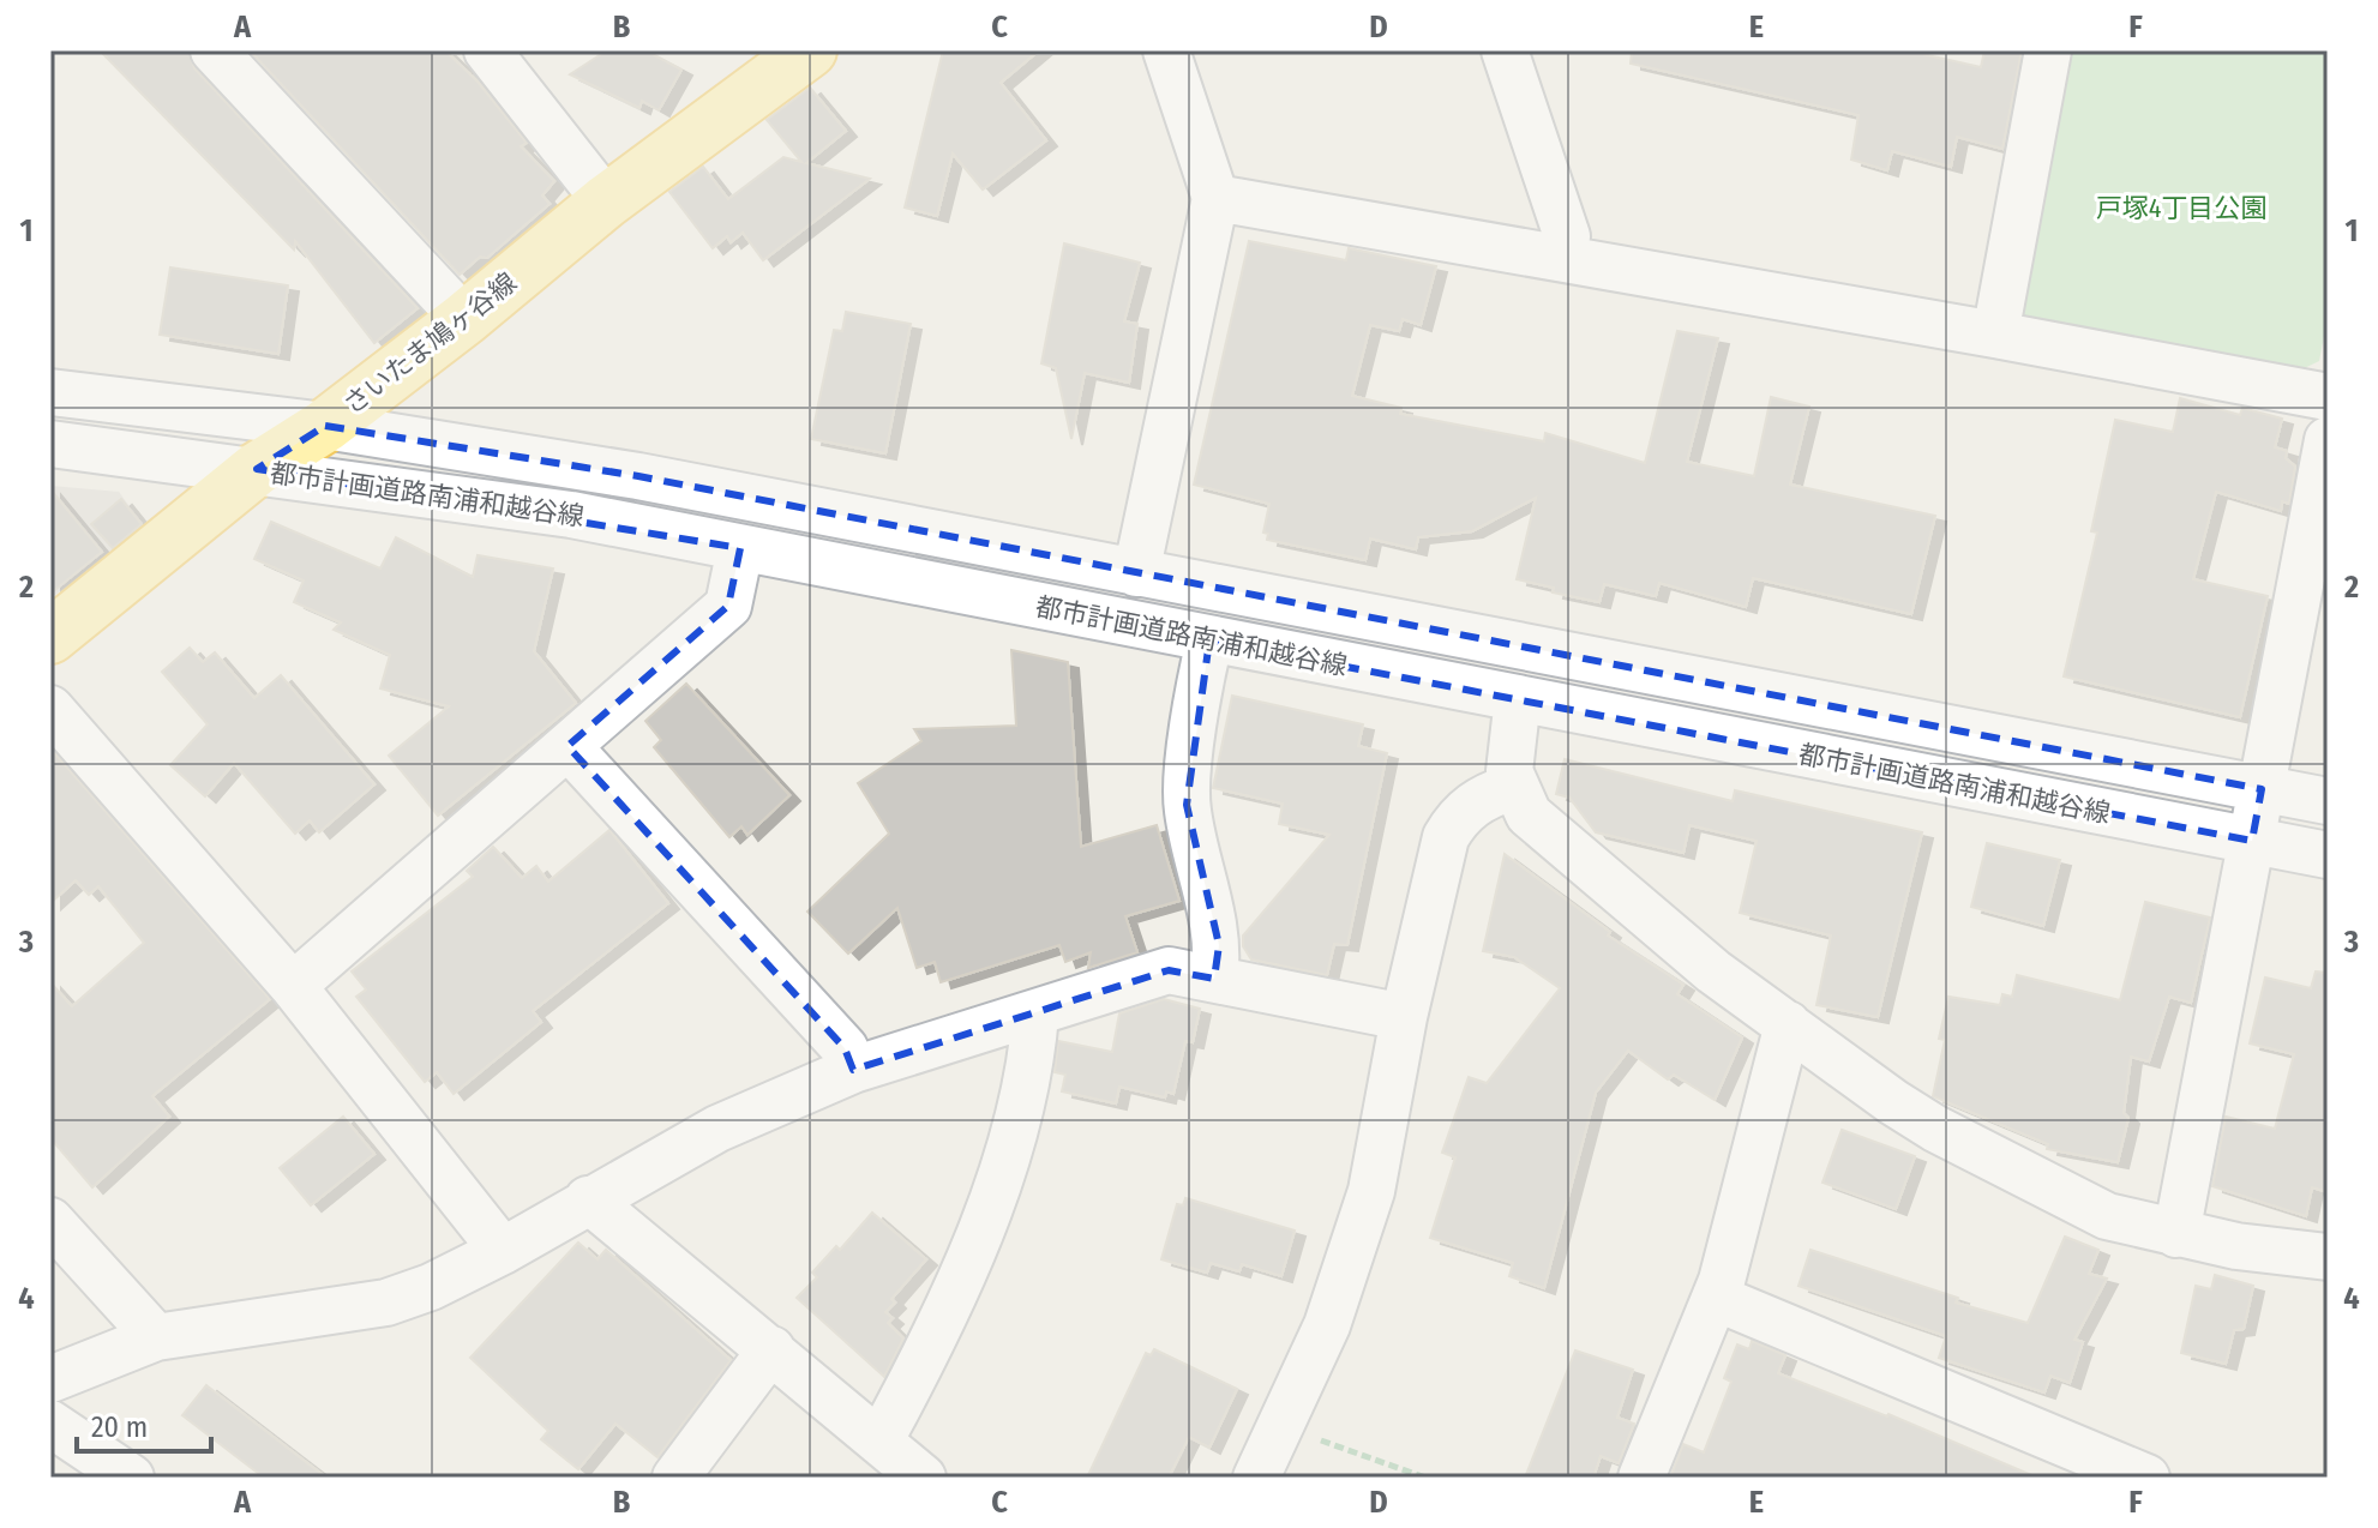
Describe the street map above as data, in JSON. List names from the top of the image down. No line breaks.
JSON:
{"streets":{"main road":["さいたま鳩ヶ谷線"],"street":["都市計画道路南浦和越谷線"]},"crossings":[["さいたま鳩ヶ谷線","都市計画道路南浦和越谷線"]],"parks":["戸塚4丁目公園"],"scale_bar":"20 m","grid":{"columns":["A","B","C","D","E","F"],"rows":["1","2","3","4"]}}
